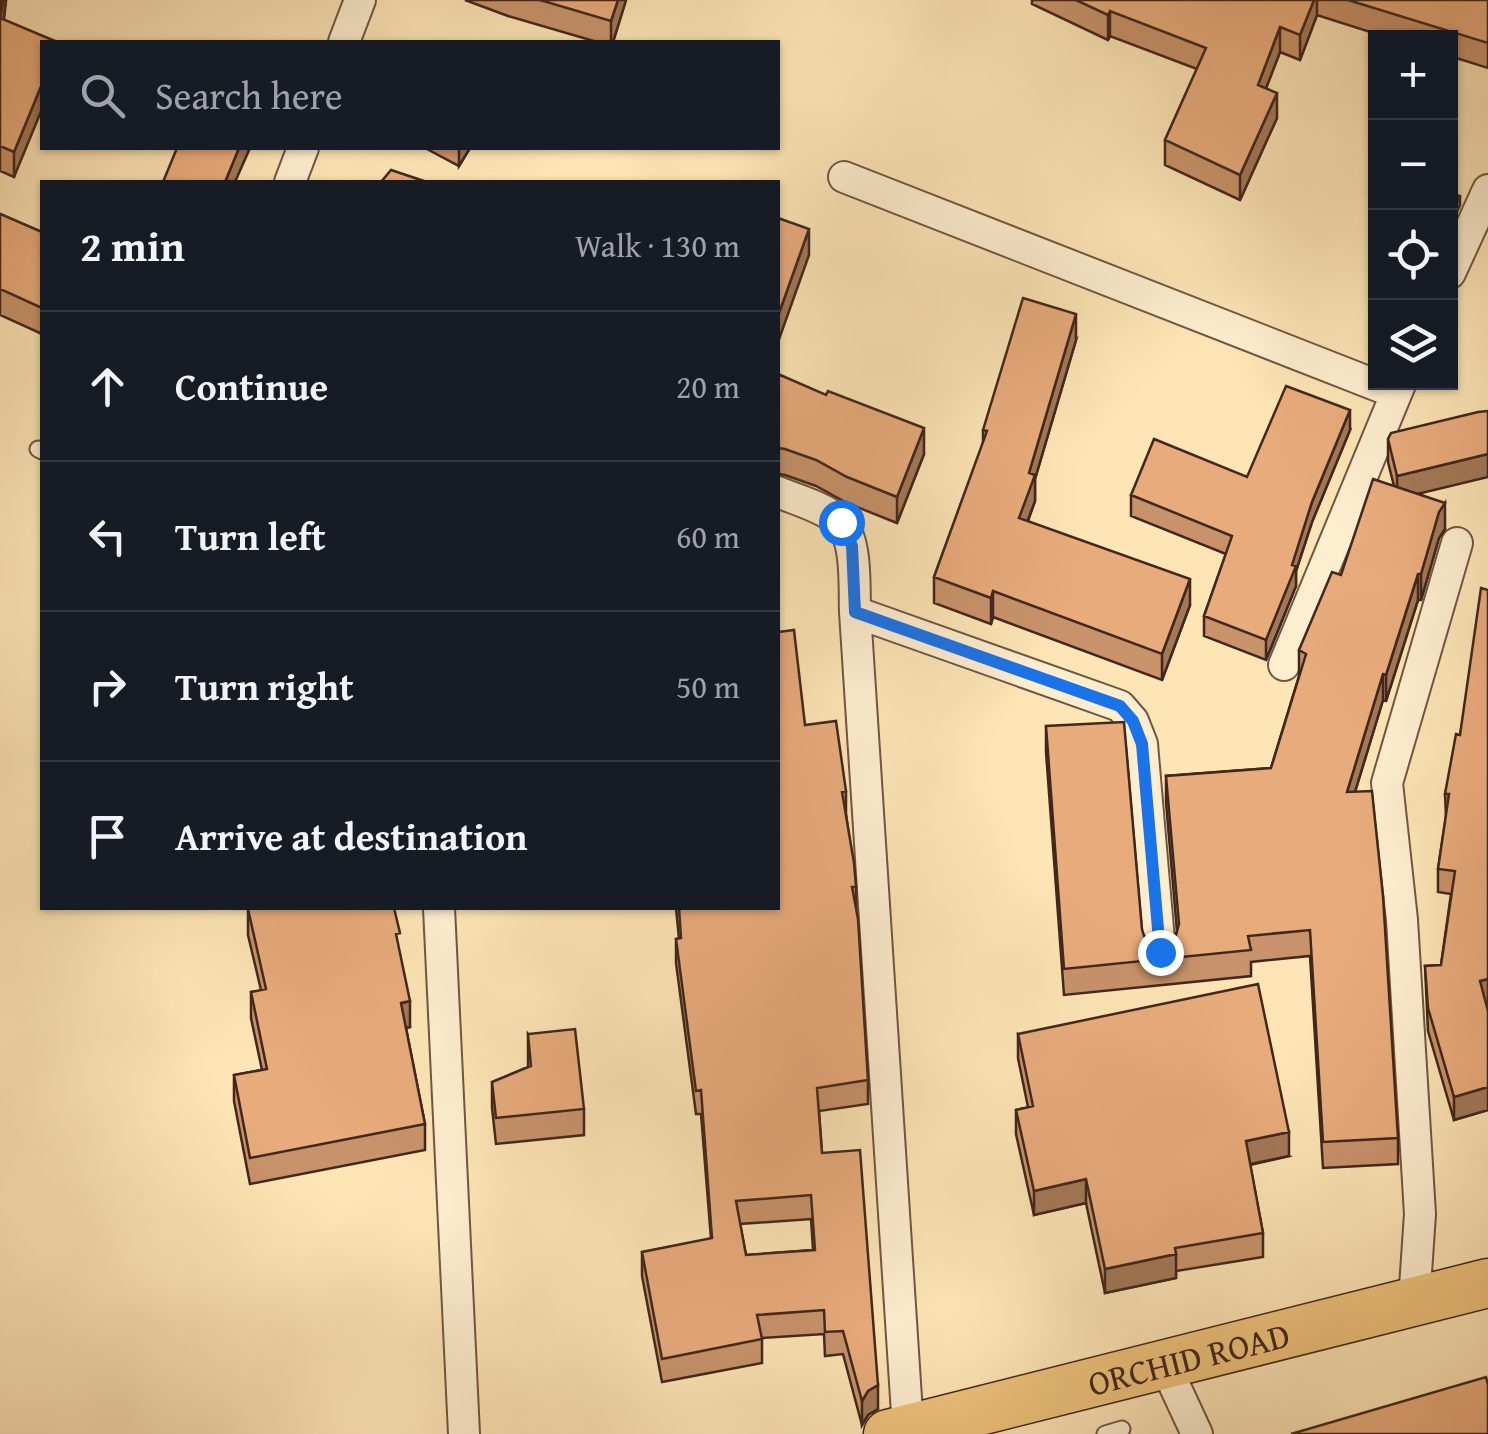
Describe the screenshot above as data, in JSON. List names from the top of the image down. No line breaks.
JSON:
{"streets":{"main road":["ORCHID ROAD"]},"page":{"map_buttons":["+","−"],"search":"Search here","heading":["2 min","Walk · 130 m"],"list":[["Continue","20 m"],["Turn left","60 m"],["Turn right","50 m"],"Arrive at destination"]}}
